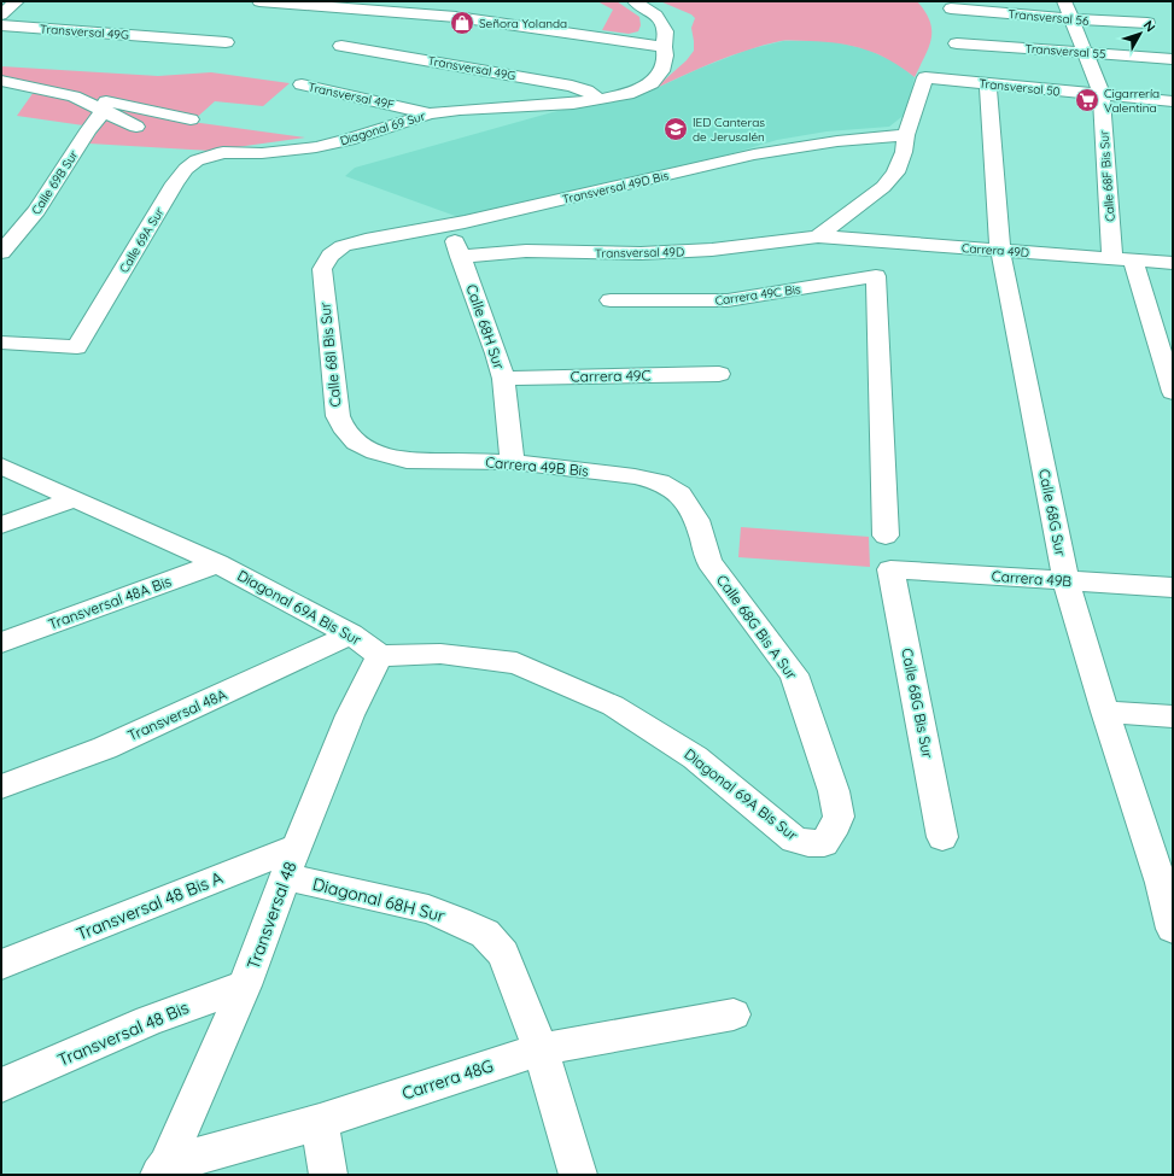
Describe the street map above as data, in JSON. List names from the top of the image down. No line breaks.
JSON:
{"streets":{"street":["Transversal 56","Transversal 49G","Transversal 55","Transversal 50","Transversal 49F","Diagonal 69 Sur","Calle 68F Bis Sur","Calle 69B Sur","Transversal 49D Bis","Calle 69A Sur","Carrera 49D","Transversal 49D","Carrera 49C Bis","Calle 68H Sur","Calle 68I Bis Sur","Carrera 49C","Carrera 49B Bis","Calle 68G Sur","Carrera 49B","Transversal 48A Bis","Diagonal 69A Bis Sur","Calle 68G Bis A Sur","Calle 68G Bis Sur","Transversal 48A","Diagonal 68H Sur","Transversal 48 Bis A","Transversal 48","Transversal 48 Bis","Carrera 48G"]},"crossings":[["Transversal 49G","Diagonal 69 Sur"],["Transversal 50","Calle 68F Bis Sur"],["Transversal 50","Transversal 49D Bis"],["Transversal 50","Calle 68G Sur"],["Transversal 49F","Diagonal 69 Sur"],["Diagonal 69 Sur","Calle 69A Sur"],["Calle 68F Bis Sur","Carrera 49D"],["Transversal 49D Bis","Calle 68H Sur"],["Transversal 49D Bis","Calle 68I Bis Sur"],["Carrera 49D","Transversal 49D"],["Carrera 49D","Calle 68G Sur"],["Transversal 49D","Calle 68H Sur"],["Calle 68H Sur","Carrera 49C"],["Calle 68H Sur","Carrera 49B Bis"],["Calle 68I Bis Sur","Carrera 49B Bis"],["Carrera 49B Bis","Calle 68G Bis A Sur"],["Calle 68G Sur","Carrera 49B"],["Carrera 49B","Calle 68G Bis Sur"],["Transversal 48A Bis","Diagonal 69A Bis Sur"],["Diagonal 69A Bis Sur","Calle 68G Bis A Sur"],["Diagonal 69A Bis Sur","Transversal 48A"],["Diagonal 69A Bis Sur","Transversal 48"],["Diagonal 68H Sur","Transversal 48"],["Diagonal 68H Sur","Carrera 48G"],["Transversal 48 Bis A","Transversal 48"],["Transversal 48","Transversal 48 Bis"],["Transversal 48","Carrera 48G"]],"places":{"shop":["Señora Yolanda"],"supermarket":["Cigarrería Valentina"],"school or university":["IED Canteras de Jerusalén"]},"north":"top right"}
